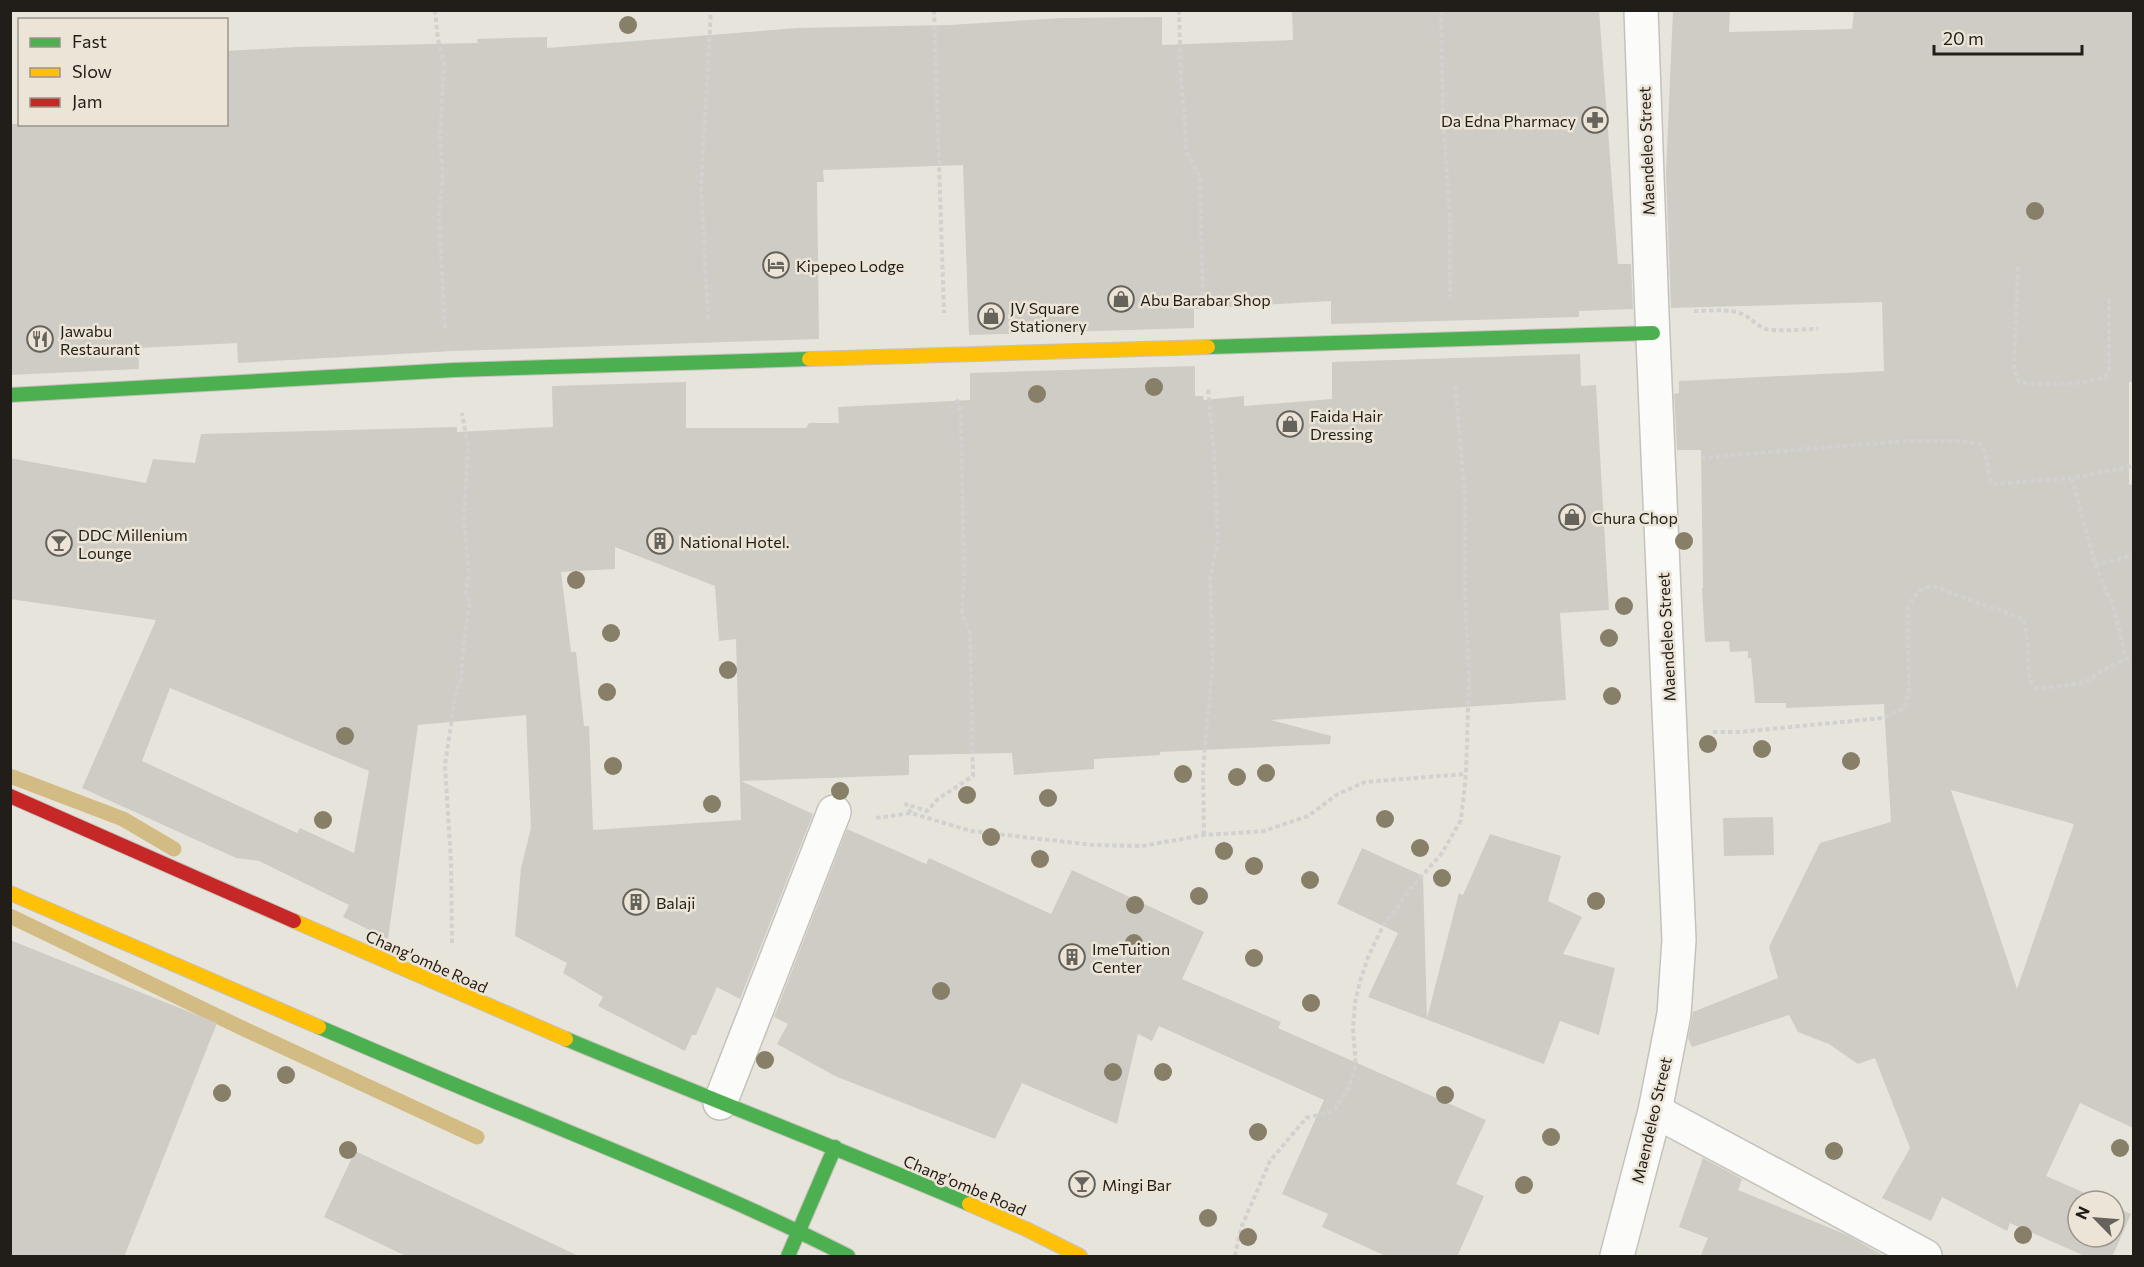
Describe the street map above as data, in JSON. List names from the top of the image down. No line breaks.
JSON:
{"streets":{"main road":["Chang'ombe Road"],"street":["Maendeleo Street"]},"places":{"pharmacy":["Da Edna Pharmacy"],"hotel":["Kipepeo Lodge"],"shop":["Abu Barabar Shop","JV Square Stationery","Faida Hair Dressing","Chura Chop"],"restaurant":["Jawabu Restaurant"],"building":["National Hotel.","Balaji","ImeTuition Center"],"bar":["DDC Millenium Lounge","Mingi Bar"]},"legend":["Fast","Slow","Jam"],"scale_bar":"20 m","north":"top left"}
